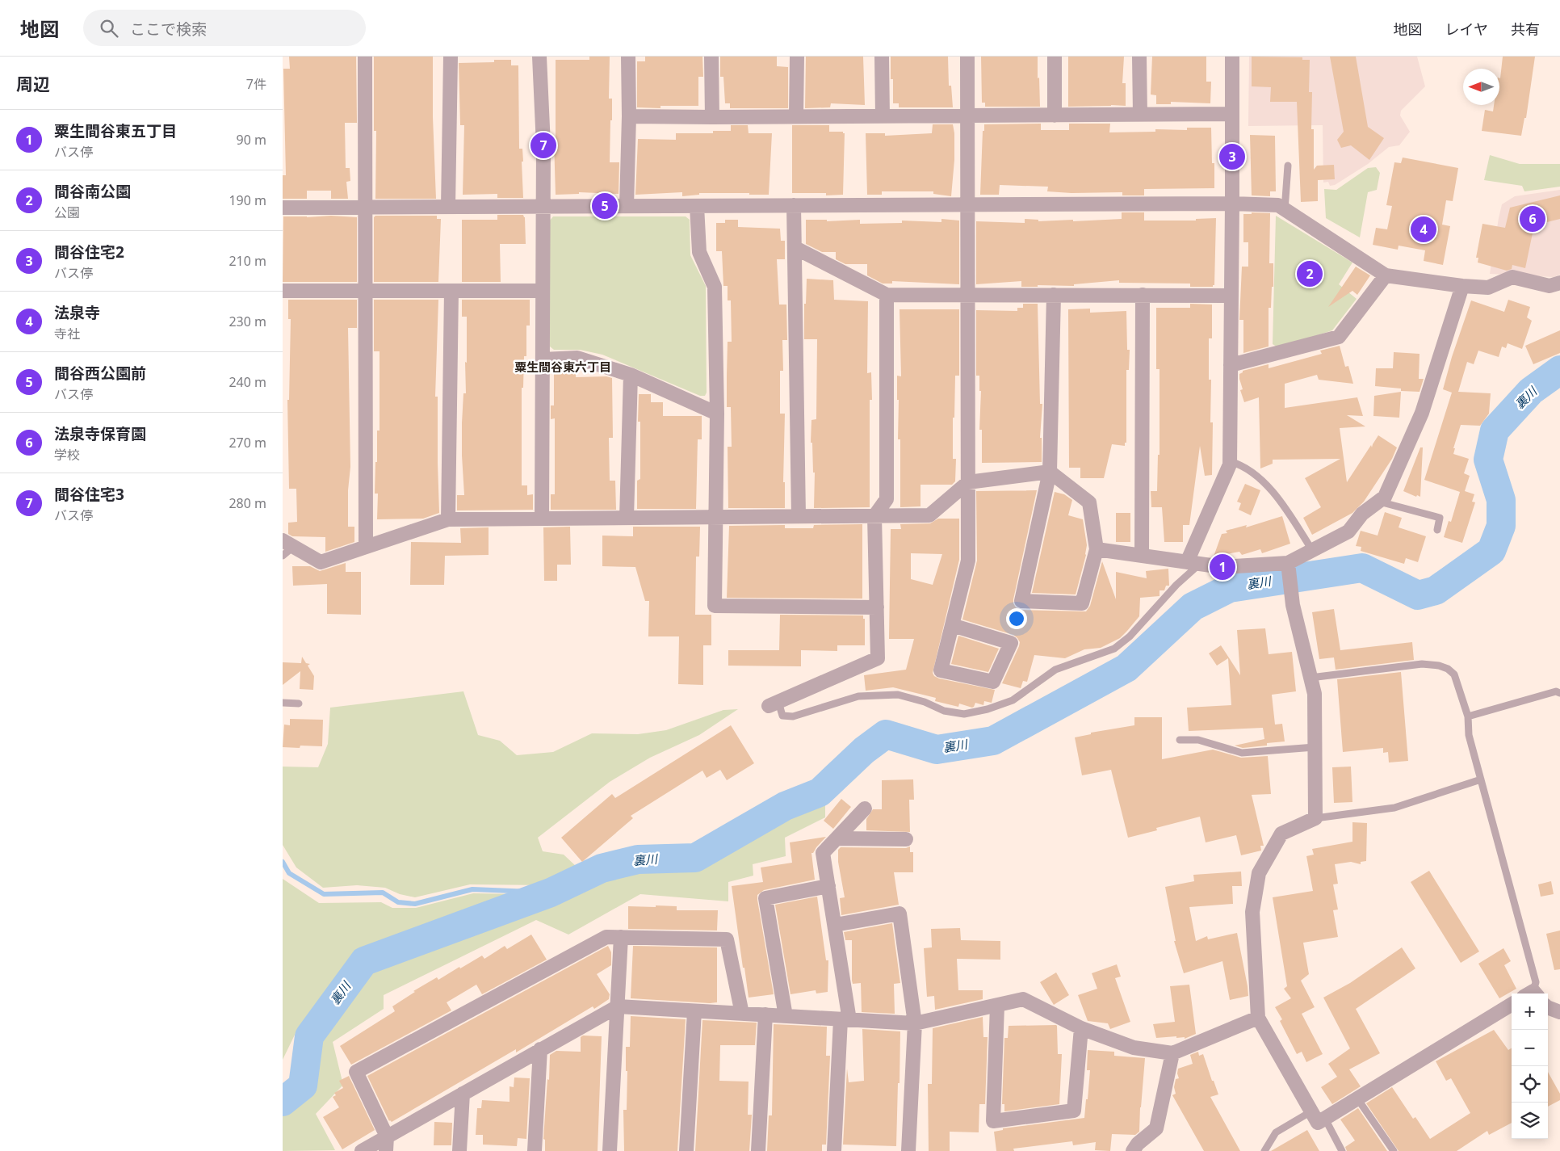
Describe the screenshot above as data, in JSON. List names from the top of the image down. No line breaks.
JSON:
{"districts":["粟生間谷東六丁目"],"water":["裏川"],"north":"left","page":{"header":"地図","search":"ここで検索","nav":["地図","レイヤ","共有"],"heading":["周辺","7件"],"list":[{"mark":"1","name":"粟生間谷東五丁目","note":"バス停","value":"90 m"},{"mark":"2","name":"間谷南公園","note":"公園","value":"190 m"},{"mark":"3","name":"間谷住宅2","note":"バス停","value":"210 m"},{"mark":"4","name":"法泉寺","note":"寺社","value":"230 m"},{"mark":"5","name":"間谷西公園前","note":"バス停","value":"240 m"},{"mark":"6","name":"法泉寺保育園","note":"学校","value":"270 m"},{"mark":"7","name":"間谷住宅3","note":"バス停","value":"280 m"}],"pins":["7","3","5","6","4","2","1"],"map_buttons":["+","−"]}}
